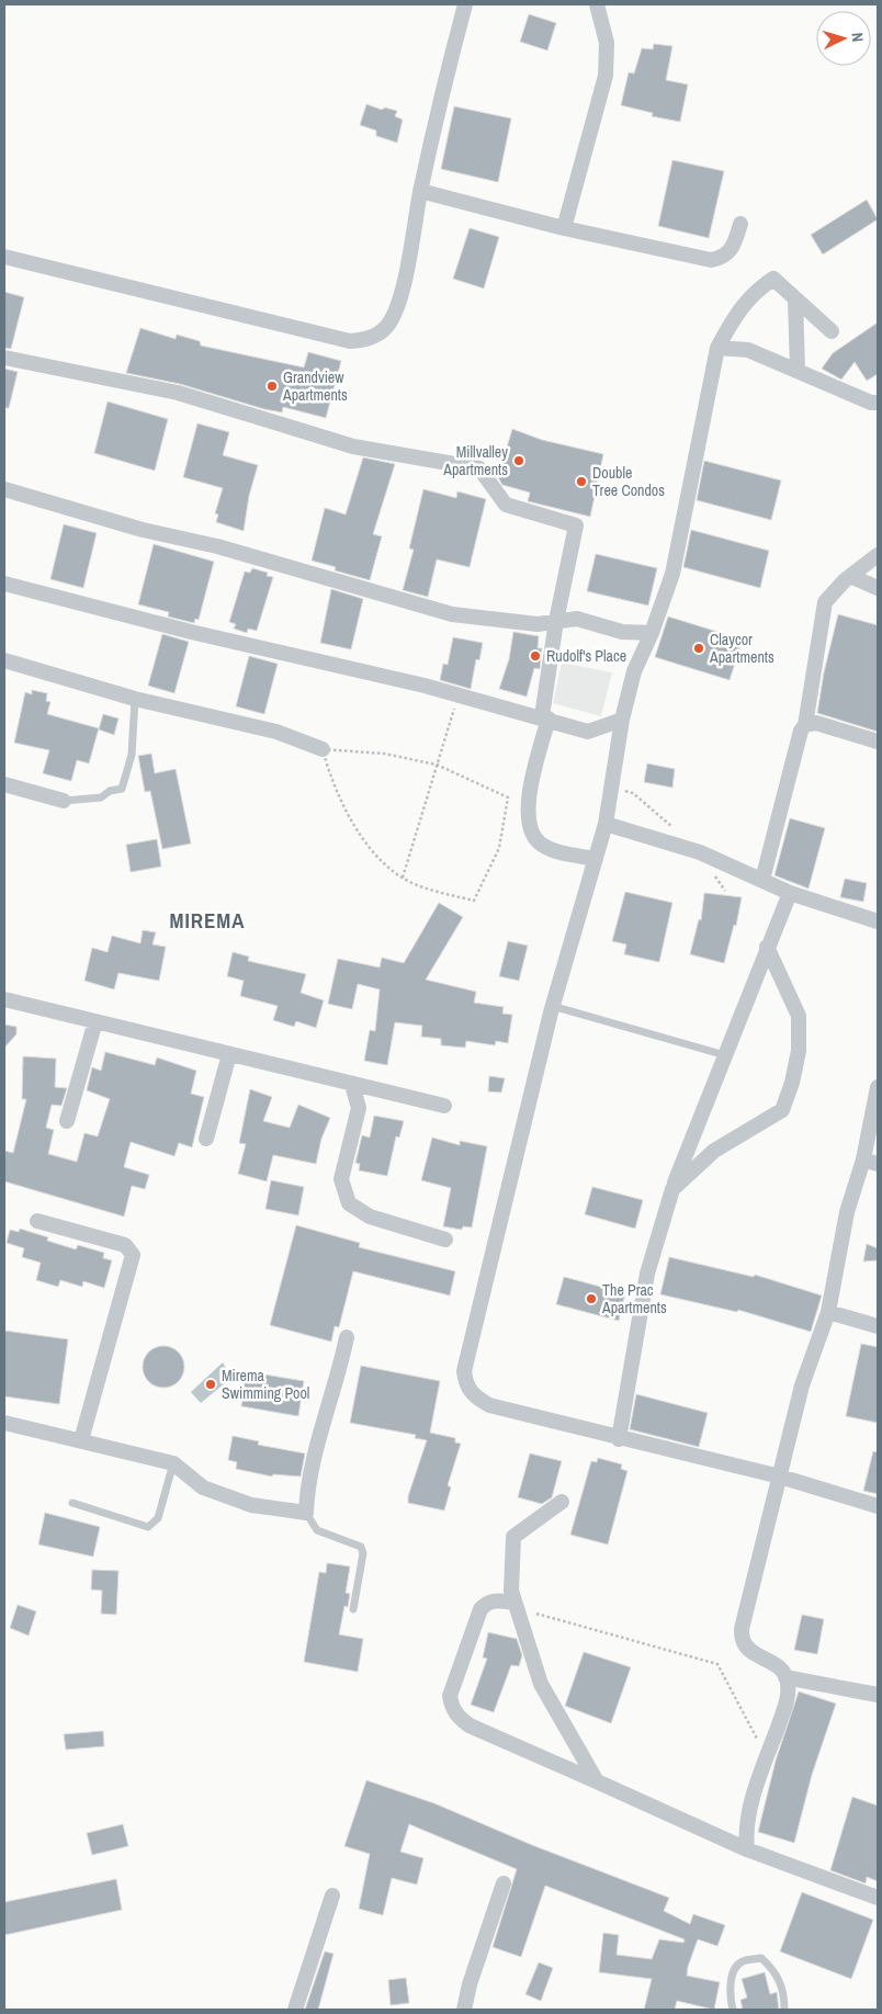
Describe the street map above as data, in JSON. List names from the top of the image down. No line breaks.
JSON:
{"districts":["MIREMA"],"places":["Grandview Apartments","Millvalley Apartments","Double Tree Condos","Claycor Apartments","Rudolf's Place","The Prac Apartments","Mirema Swimming Pool"],"north":"right"}
